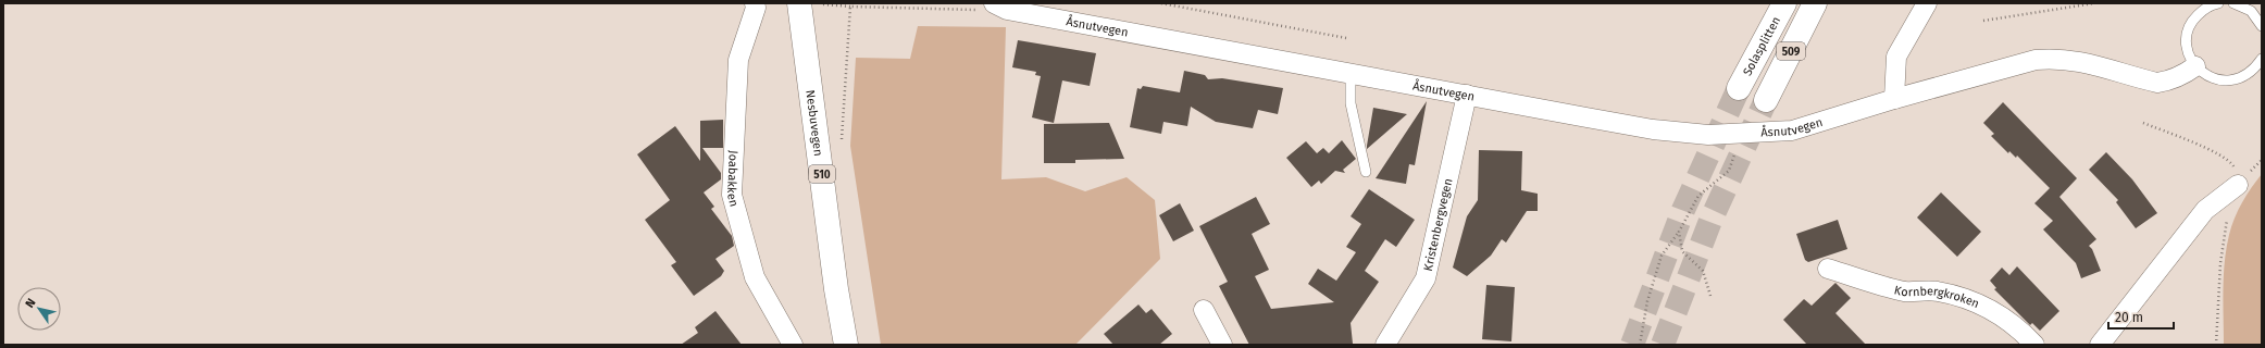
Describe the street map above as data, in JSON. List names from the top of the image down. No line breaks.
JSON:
{"streets":{"main road":["Solasplitten","509","Nesbuvegen","510"],"street":["Åsnutvegen","Joabakken","Kristenbergvegen","Kornbergkroken"]},"crossings":[["Åsnutvegen","Kristenbergvegen"]],"scale_bar":"20 m","north":"top left"}
